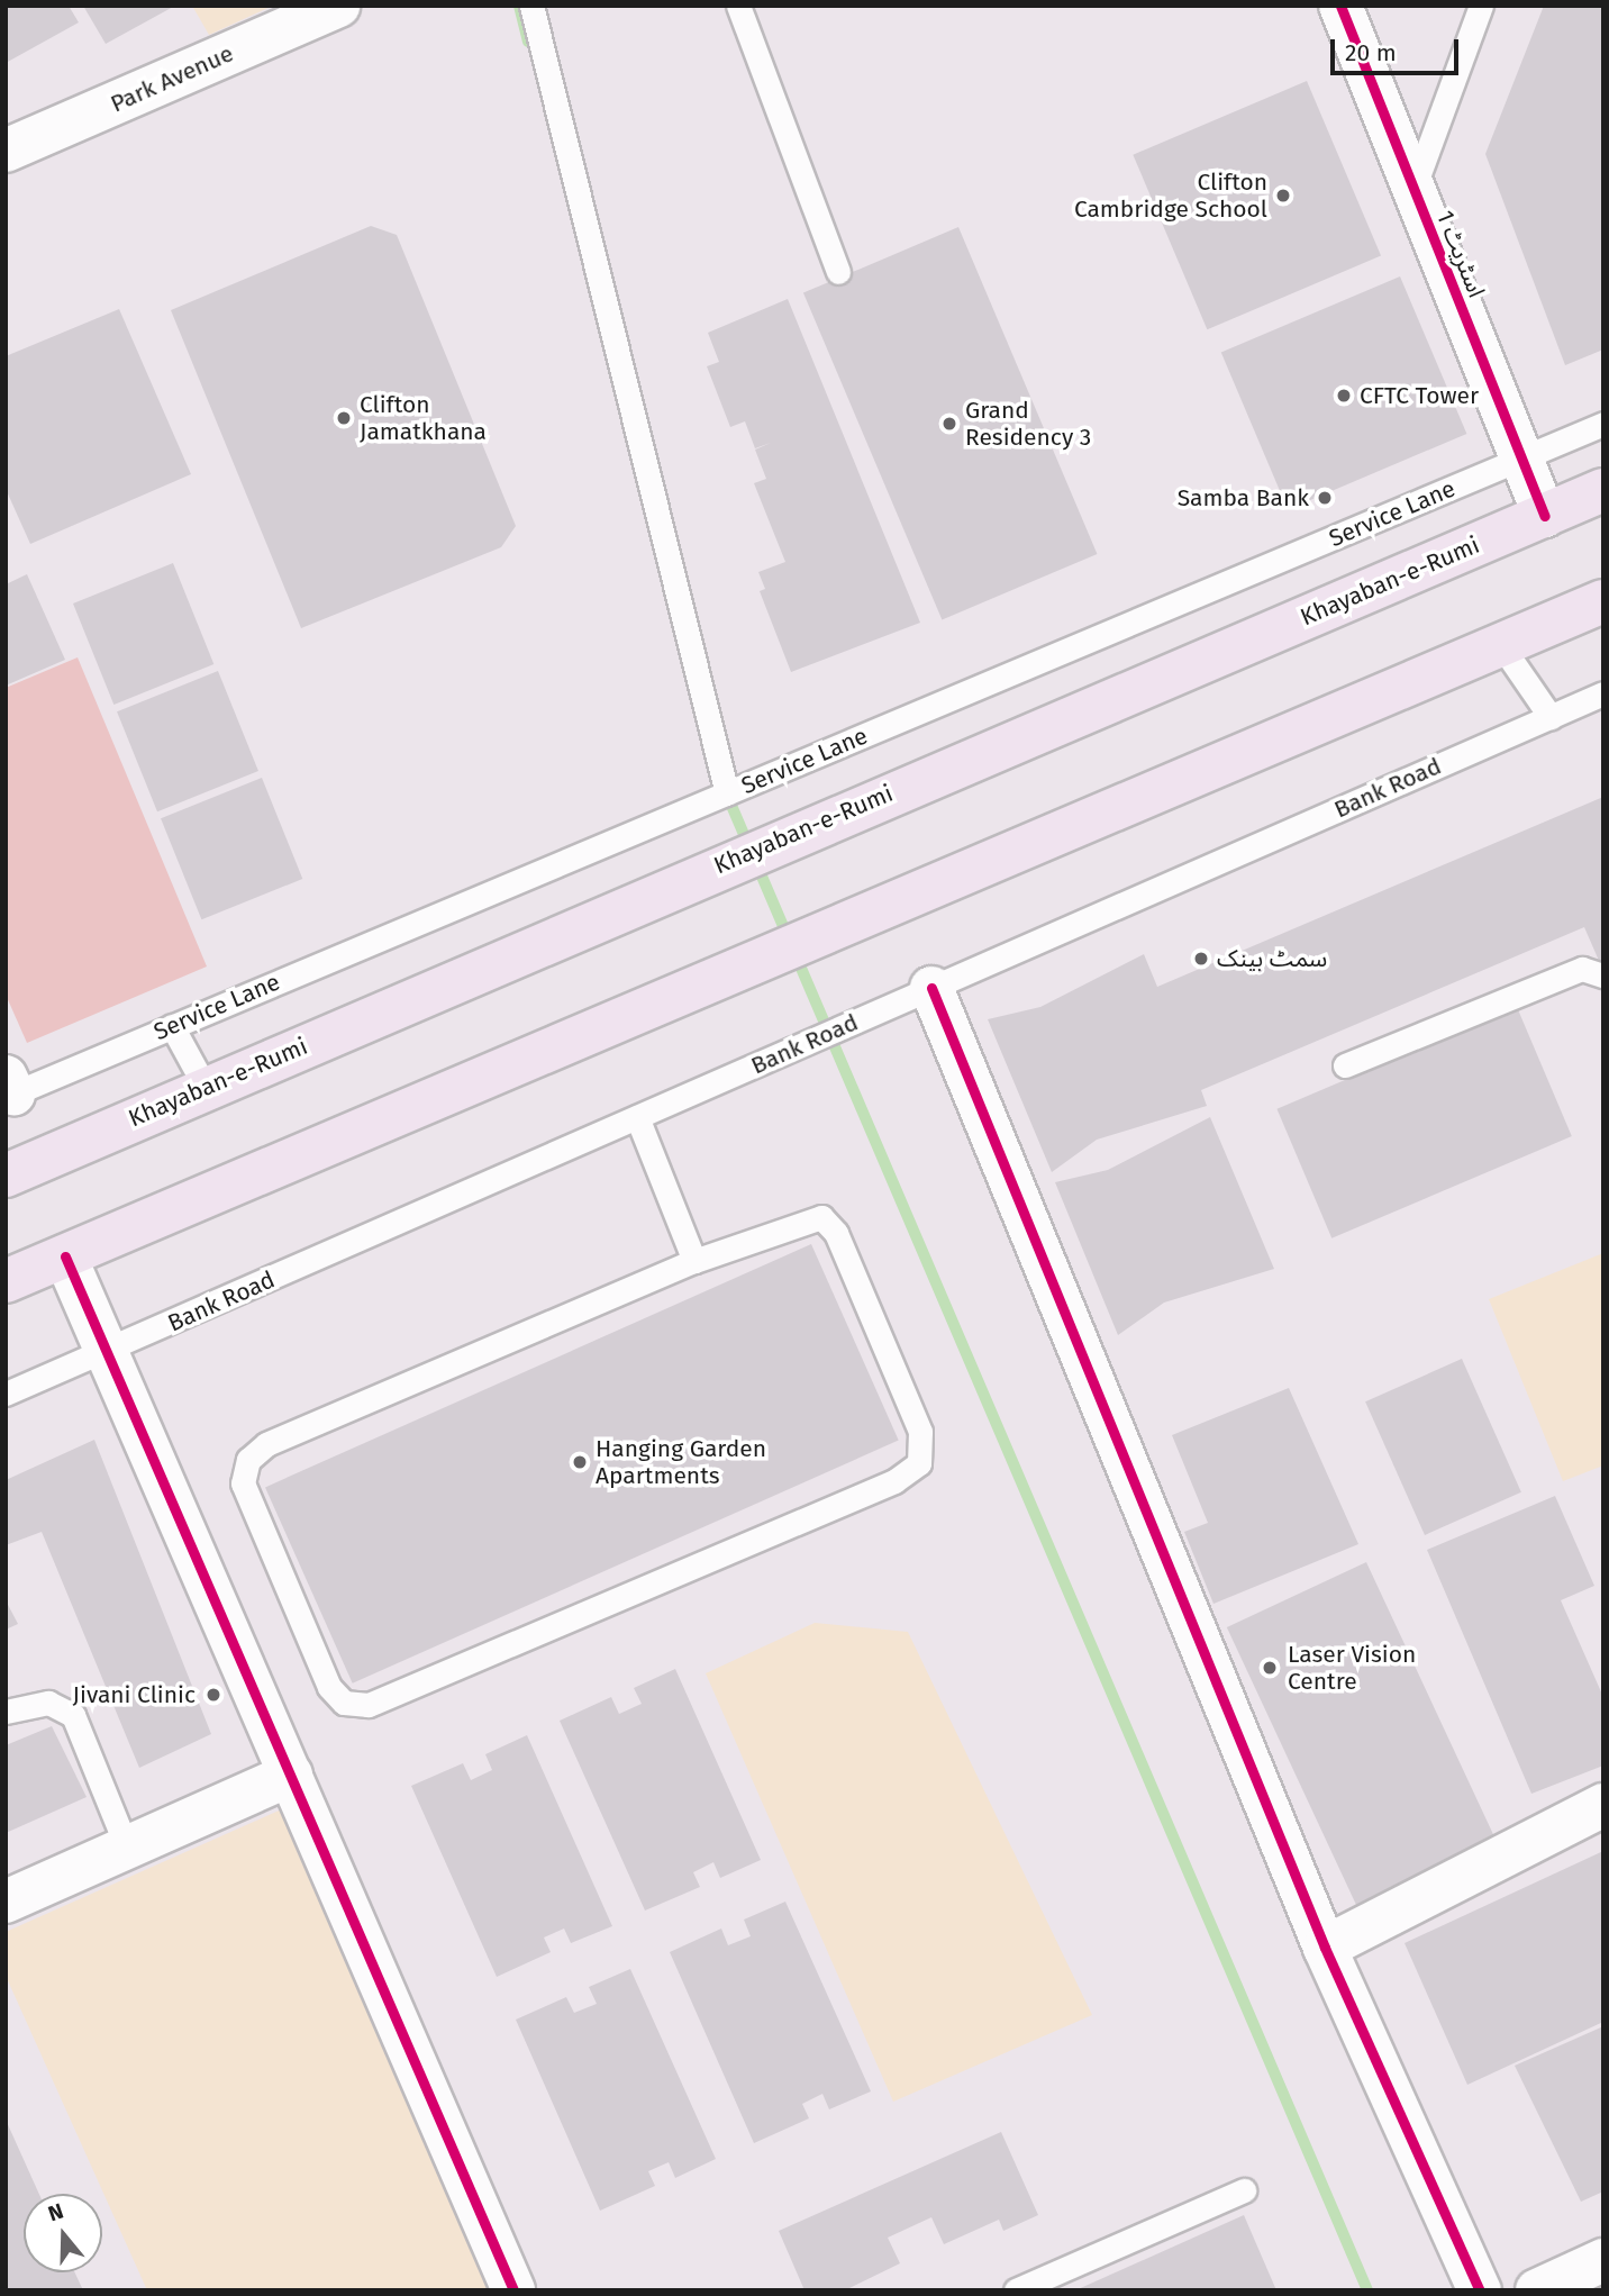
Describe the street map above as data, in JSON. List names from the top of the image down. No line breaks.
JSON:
{"streets":{"main road":["Khayaban-e-Rumi"],"street":["Park Avenue","اسٹریٹ 1"],"lane":["Service Lane","Bank Road"]},"crossings":[["اسٹریٹ 1","Service Lane"],["اسٹریٹ 1","Khayaban-e-Rumi"]],"places":["Clifton Cambridge School","CFTC Tower","Clifton Jamatkhana","Grand Residency 3","Samba Bank","سمٹ بینک","Hanging Garden Apartments","Laser Vision Centre","Jivani Clinic"],"scale_bar":"20 m","north":"top"}
